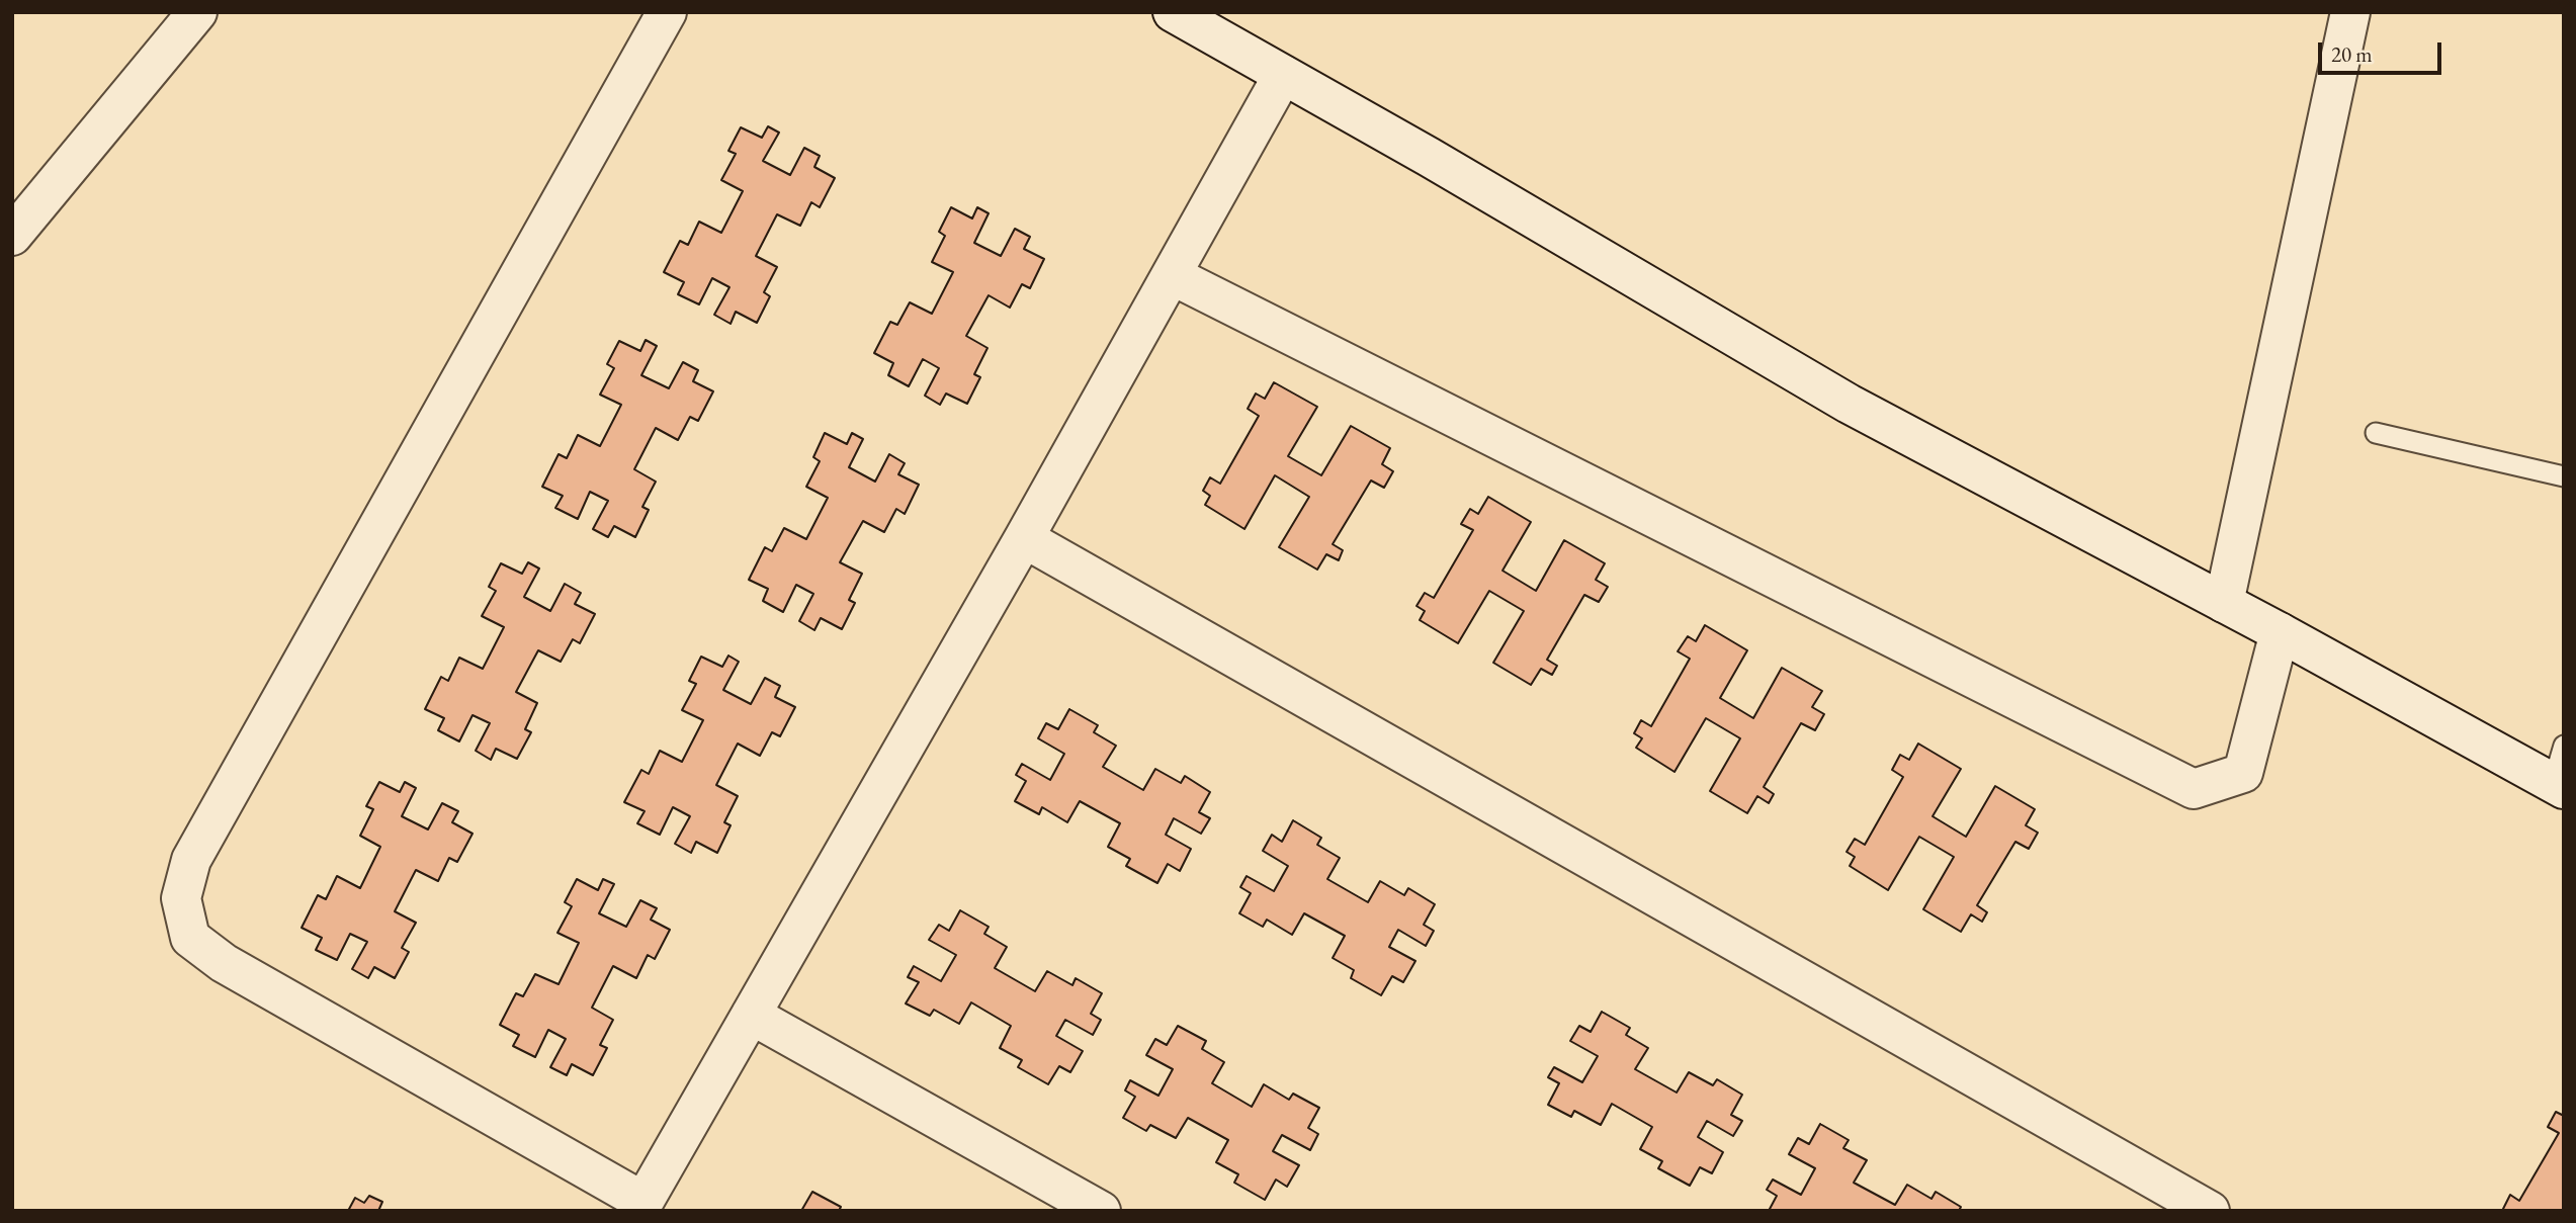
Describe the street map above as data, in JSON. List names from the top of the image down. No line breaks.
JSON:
{"scale_bar":"20 m"}
